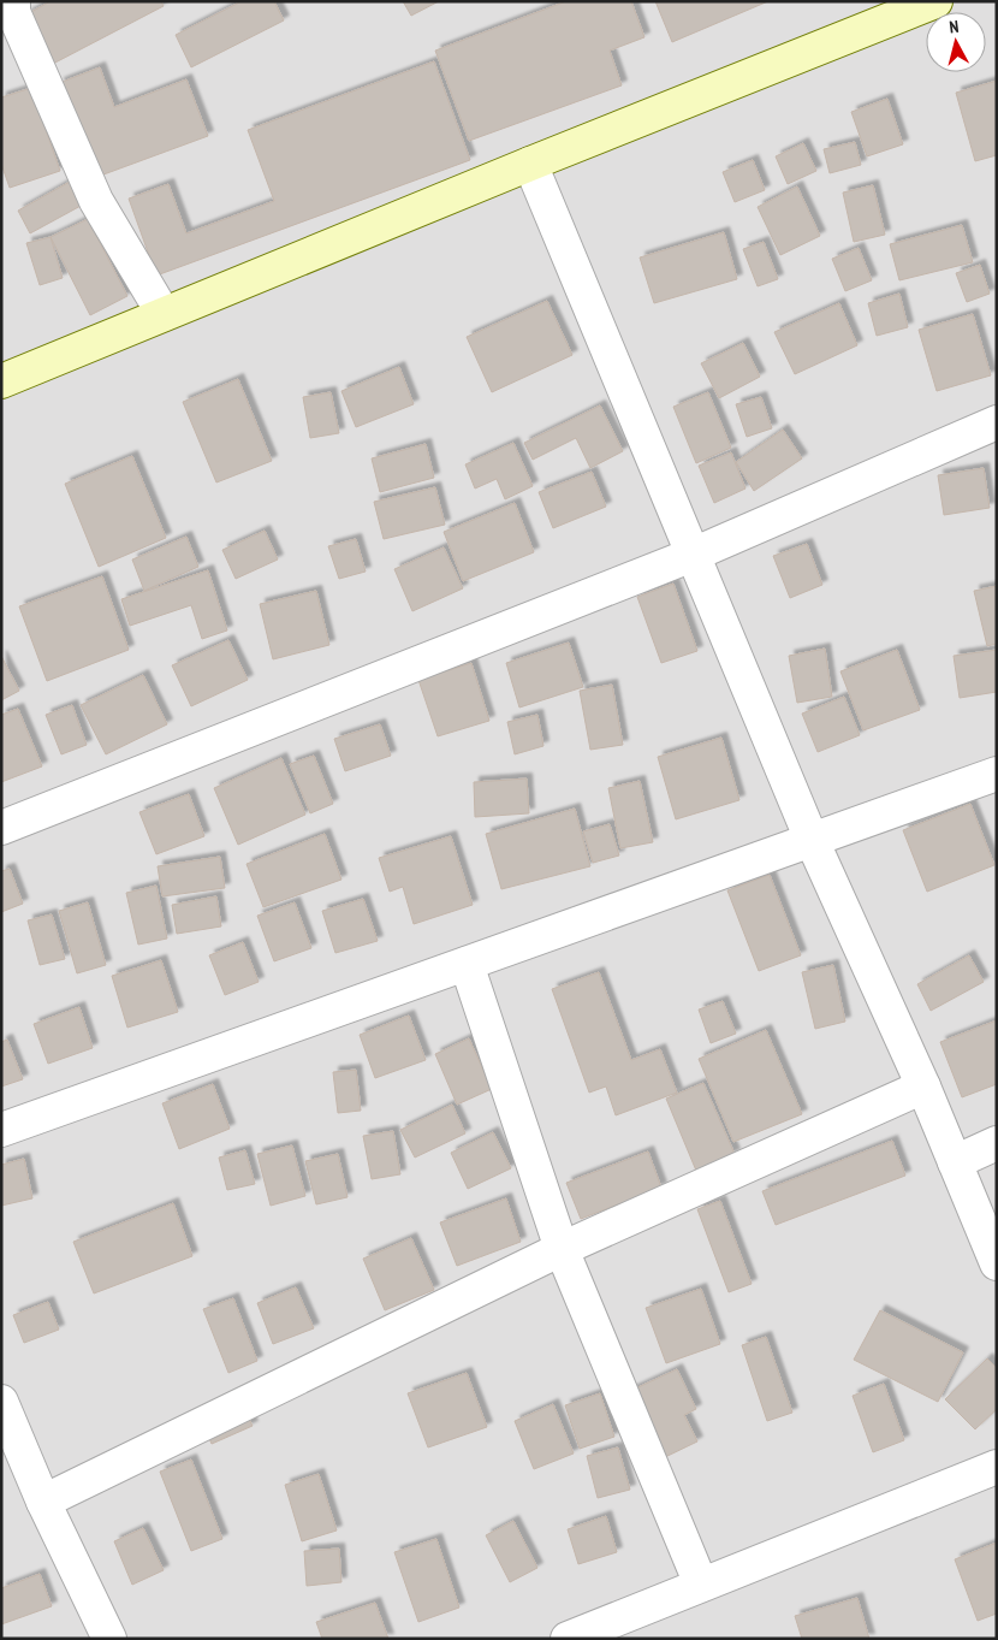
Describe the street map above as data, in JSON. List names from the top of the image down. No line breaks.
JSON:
{"north":"top"}
